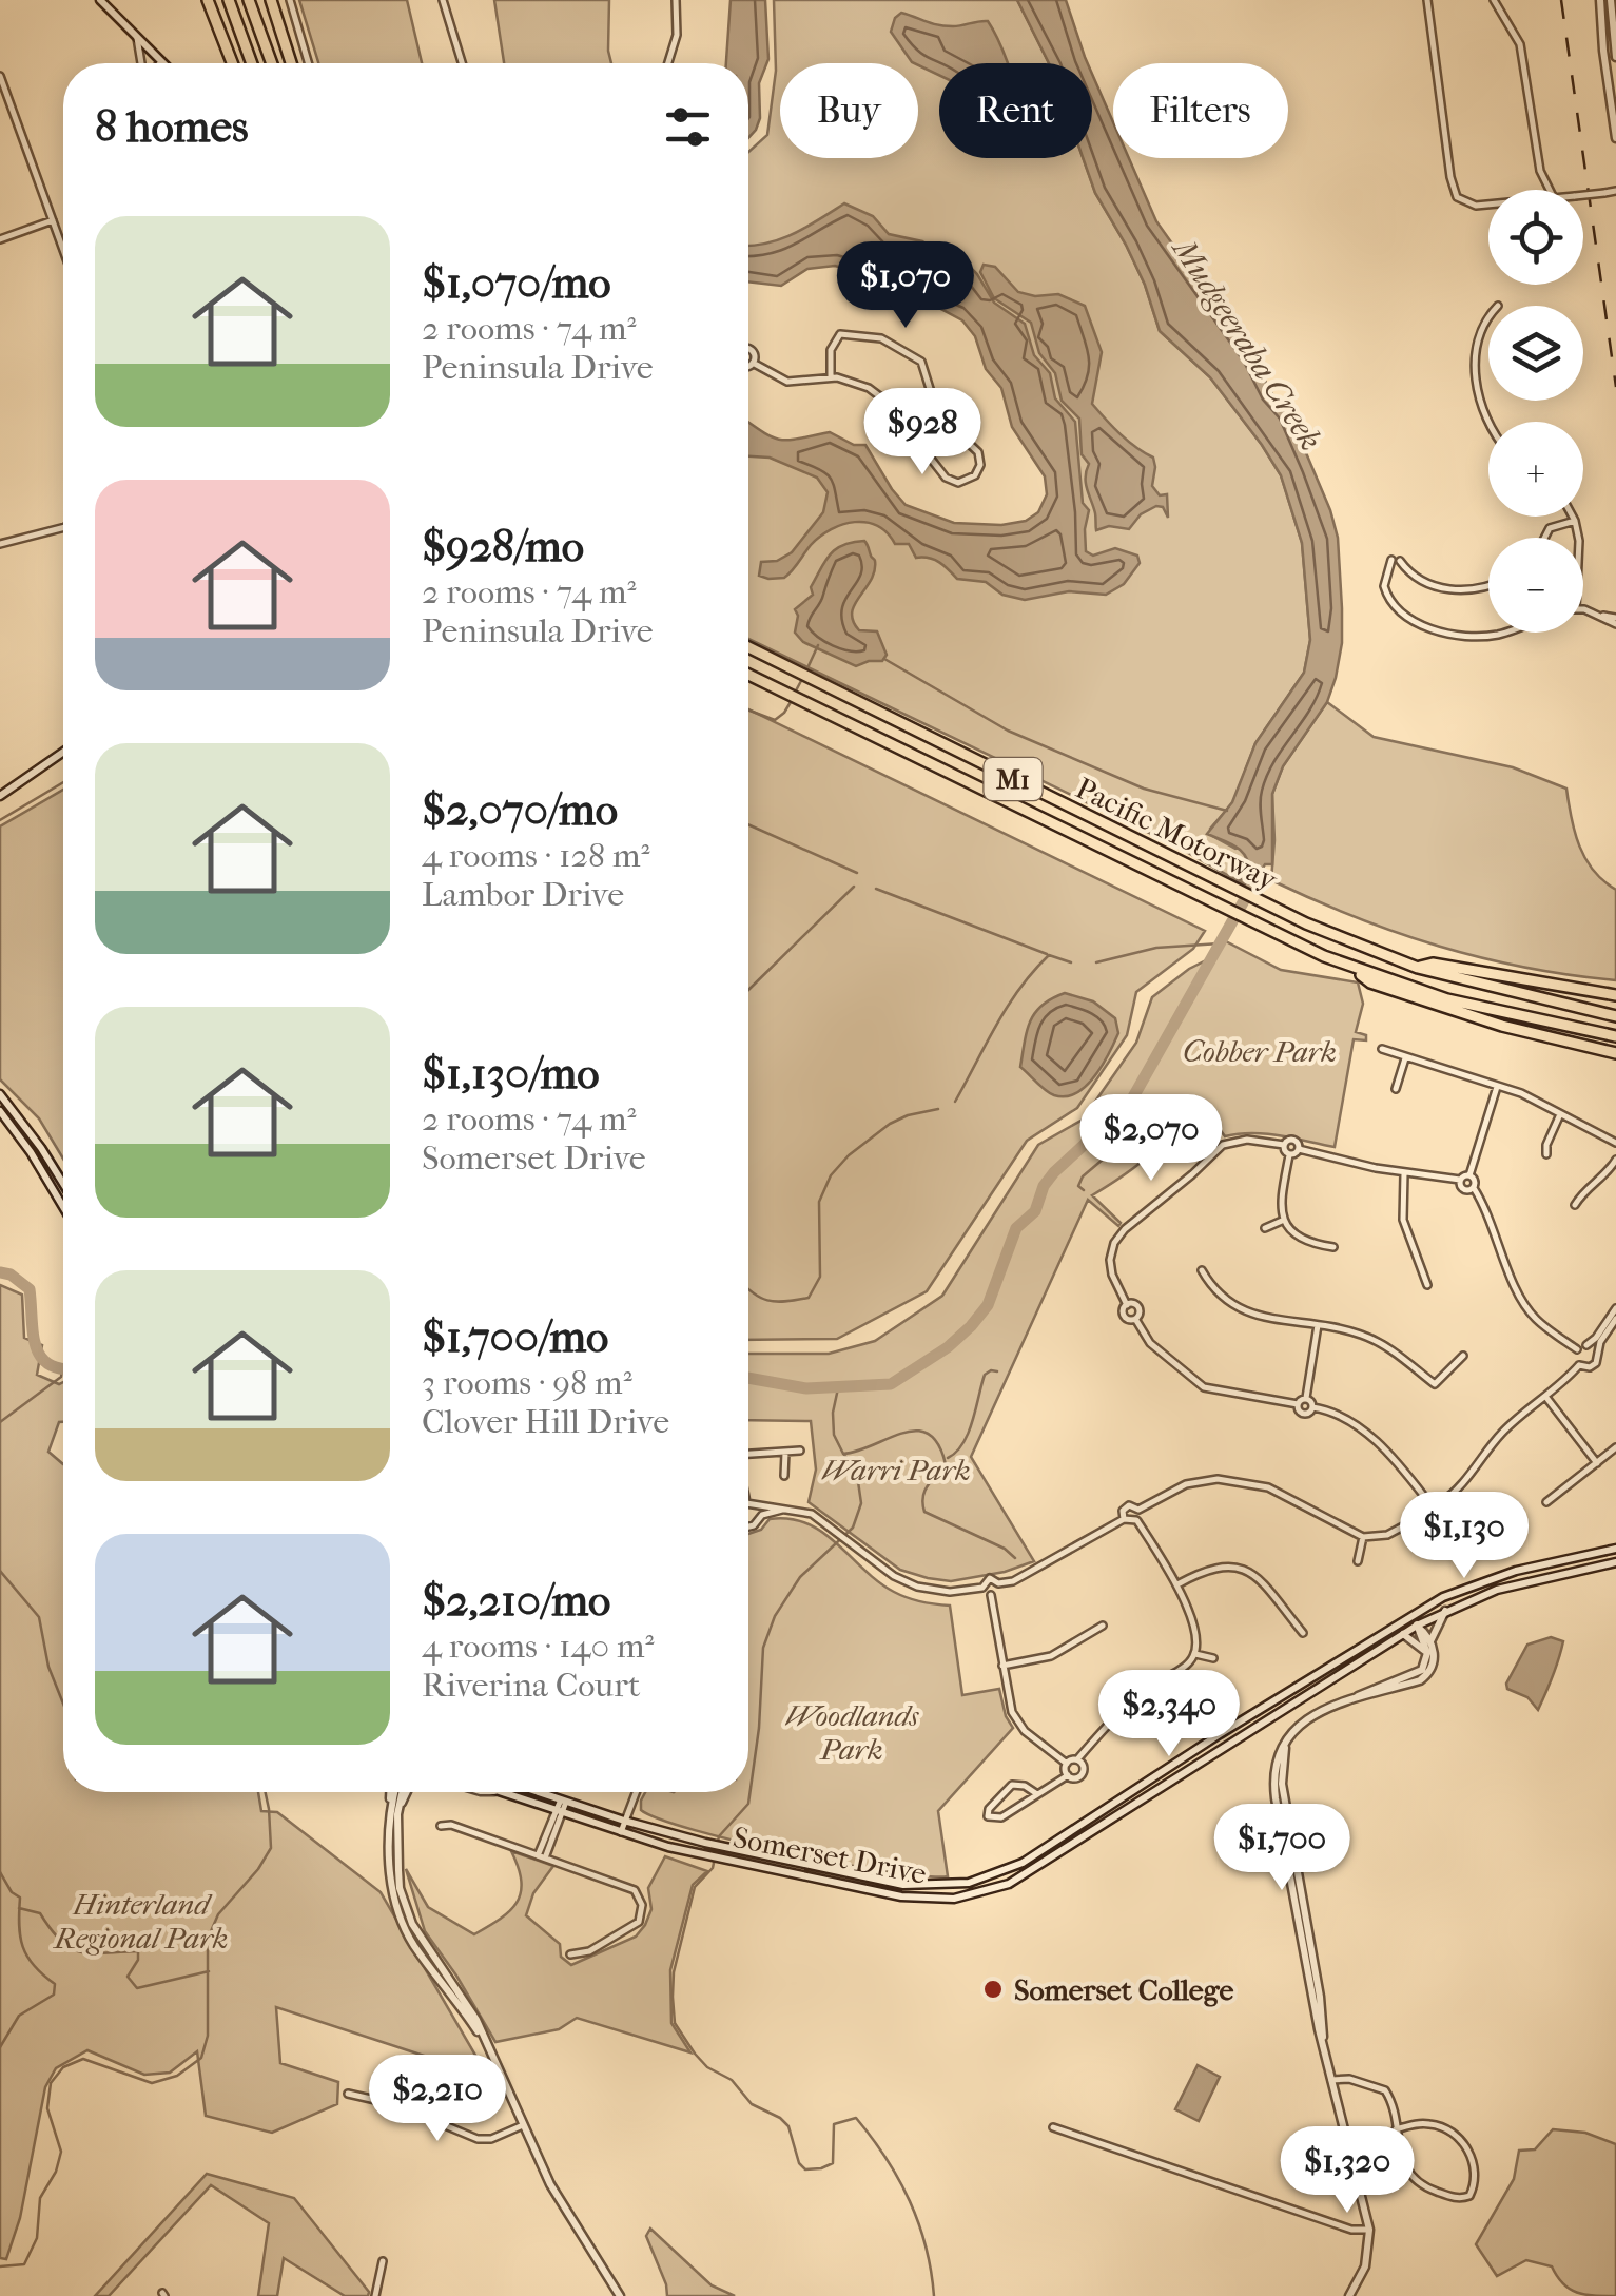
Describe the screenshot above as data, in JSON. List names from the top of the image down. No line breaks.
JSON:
{"streets":{"highway":["M1","Pacific Motorway"],"main road":["Somerset Drive"]},"water":["Mudgeeraba Creek"],"parks":["Cobber Park","Warri Park","Woodlands Park","Hinterland Regional Park"],"places":["Somerset College"],"page":{"chip":["Buy","Rent","Filters"],"heading":"8 homes","map_buttons":["+","−"],"list":[{"name":"$1,070/mo","note":"2 rooms · 74 m² · Peninsula Drive"},{"name":"$928/mo","note":"2 rooms · 74 m² · Peninsula Drive"},{"name":"$2,070/mo","note":"4 rooms · 128 m² · Lambor Drive"},{"name":"$1,130/mo","note":"2 rooms · 74 m² · Somerset Drive"},{"name":"$1,700/mo","note":"3 rooms · 98 m² · Clover Hill Drive"},{"name":"$2,210/mo","note":"4 rooms · 140 m² · Riverina Court"}],"price":["$1,070","$928","$2,070","$1,130","$2,340","$1,700","$2,210","$1,320"]}}
